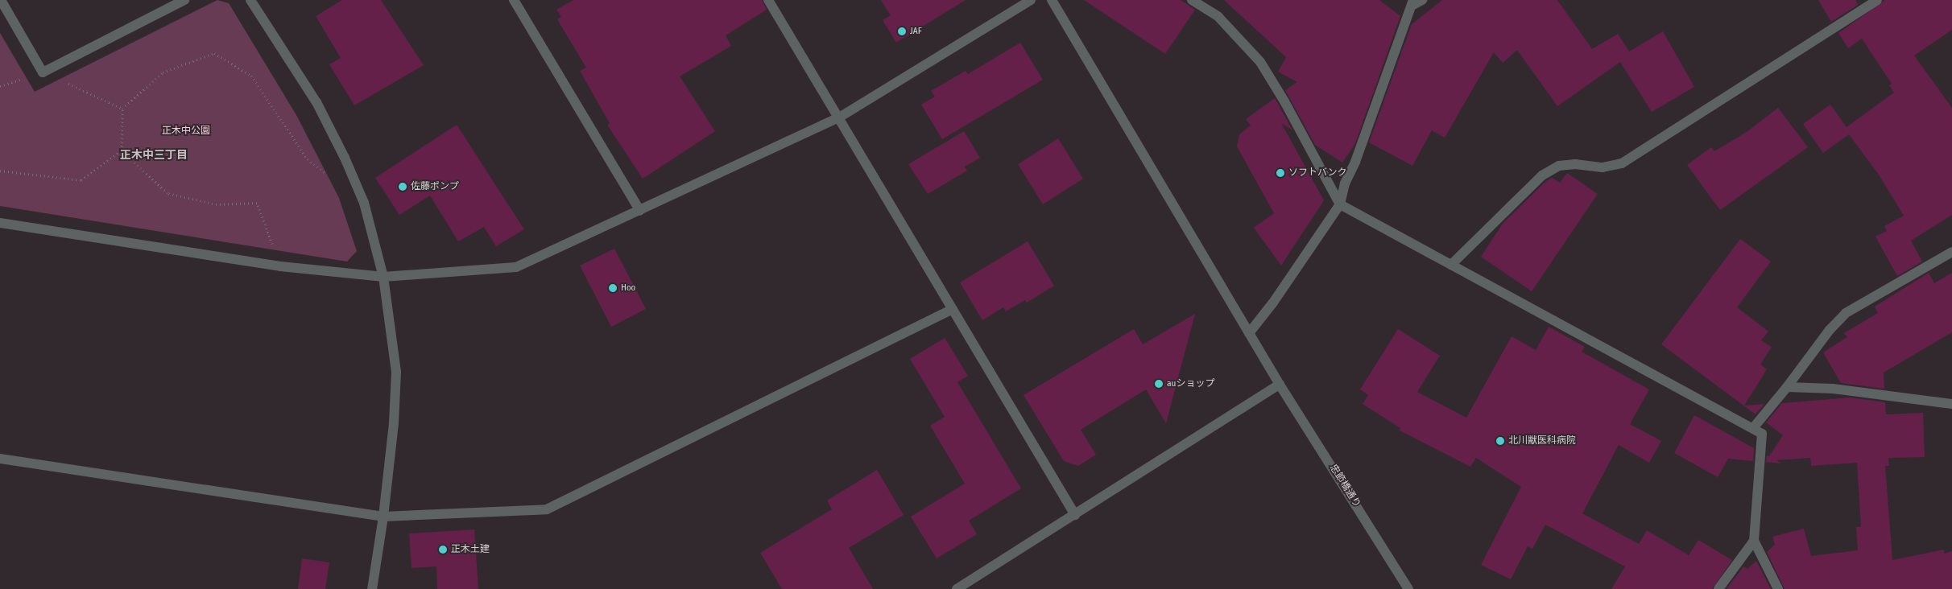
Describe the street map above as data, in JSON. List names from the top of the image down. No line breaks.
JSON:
{"streets":{"street":["忠節橋通り"]},"districts":["正木中三丁目"],"parks":["正木中公園"],"places":["JAF","ソフトバンク","佐藤ポンプ","Hoo","auショップ","北川獣医科病院","正木土建"]}
